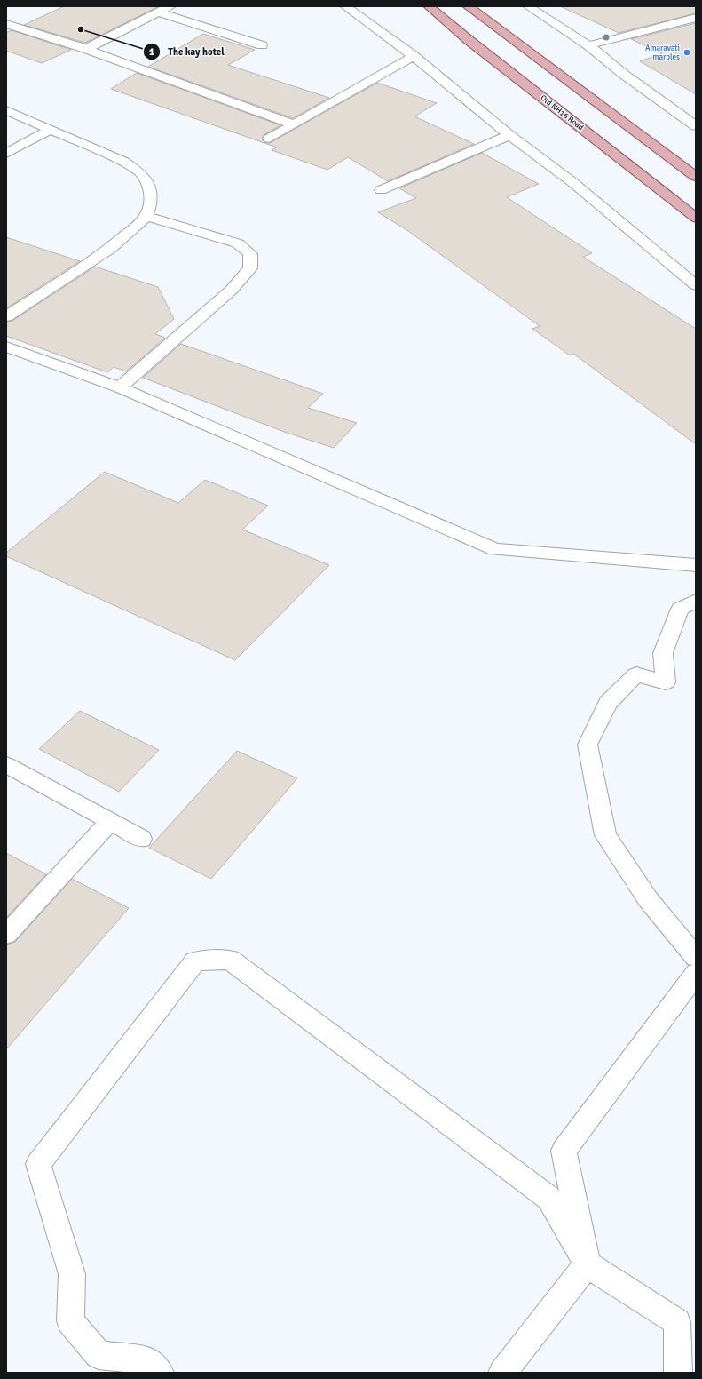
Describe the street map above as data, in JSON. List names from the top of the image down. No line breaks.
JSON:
{"streets":{"main road":["Old NH16 Road"]},"places":["The kay hotel","Amaravati marbles"]}
